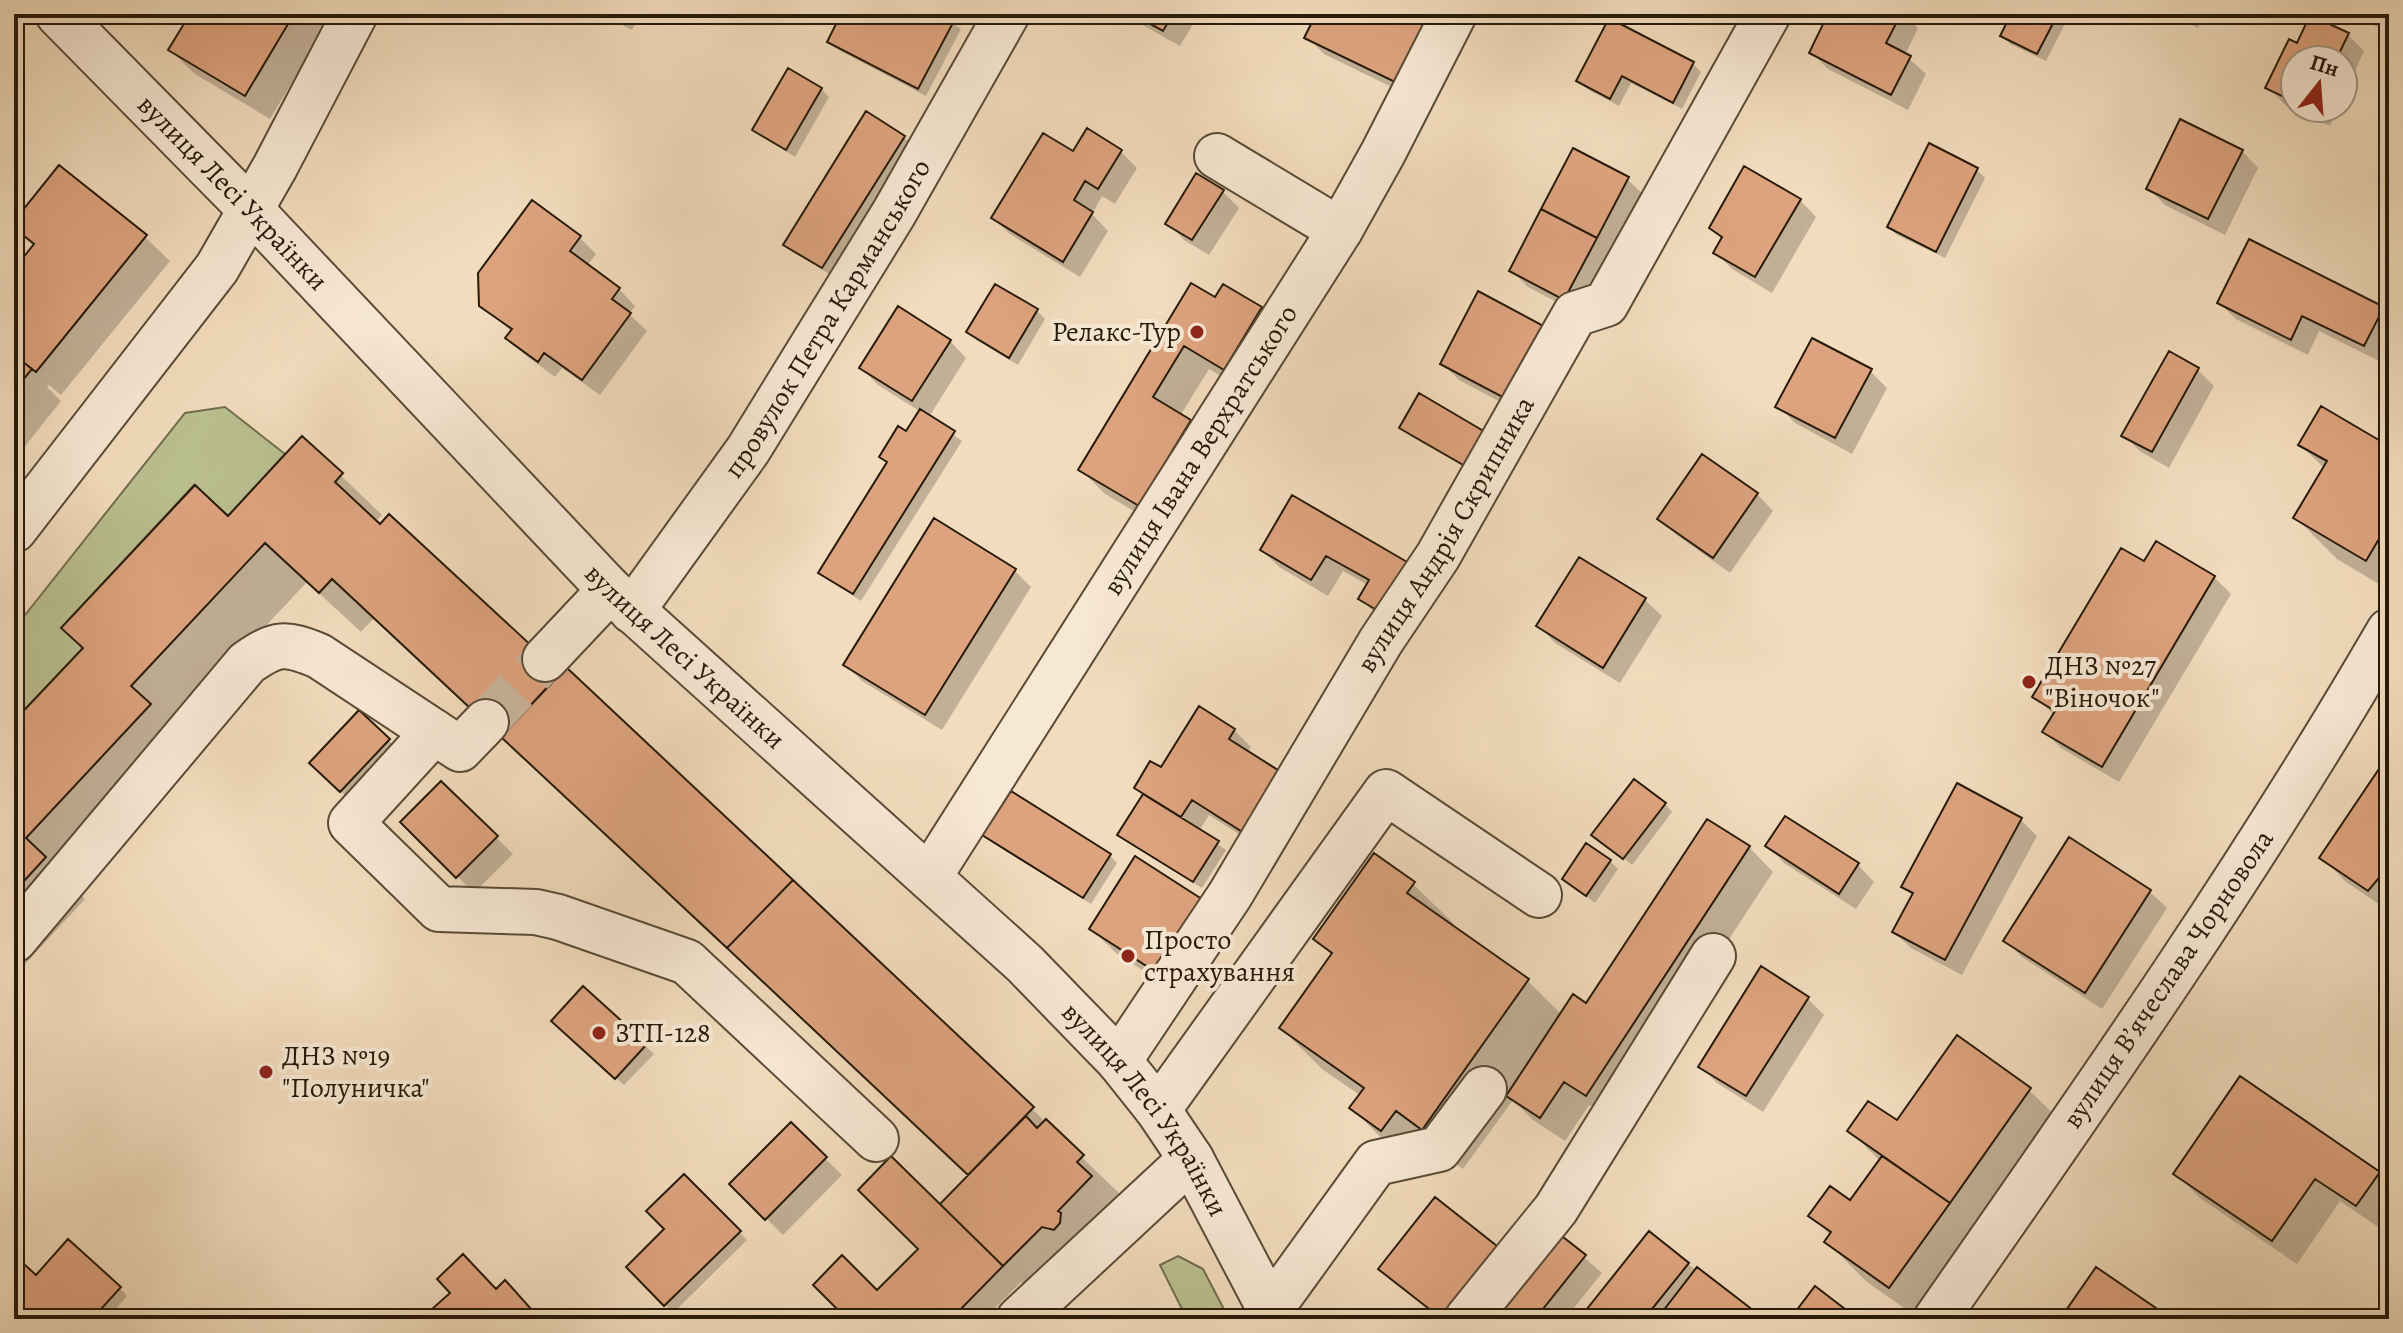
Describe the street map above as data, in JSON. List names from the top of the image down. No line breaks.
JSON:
{"streets":{"street":["вулиця Лесі Українки","провулок Петра Карманського","вулиця Івана Верхратського","вулиця Андрія Скрипника","вулиця Вʼячеслава Чорновола"]},"crossings":[["вулиця Лесі Українки","провулок Петра Карманського"],["вулиця Лесі Українки","вулиця Івана Верхратського"],["вулиця Лесі Українки","вулиця Андрія Скрипника"]],"places":["Релакс-Тур","ДНЗ №27 \"Віночок\"","Просто страхування","ЗТП-128","ДНЗ №19 \"Полуничка\""],"north":"top"}
